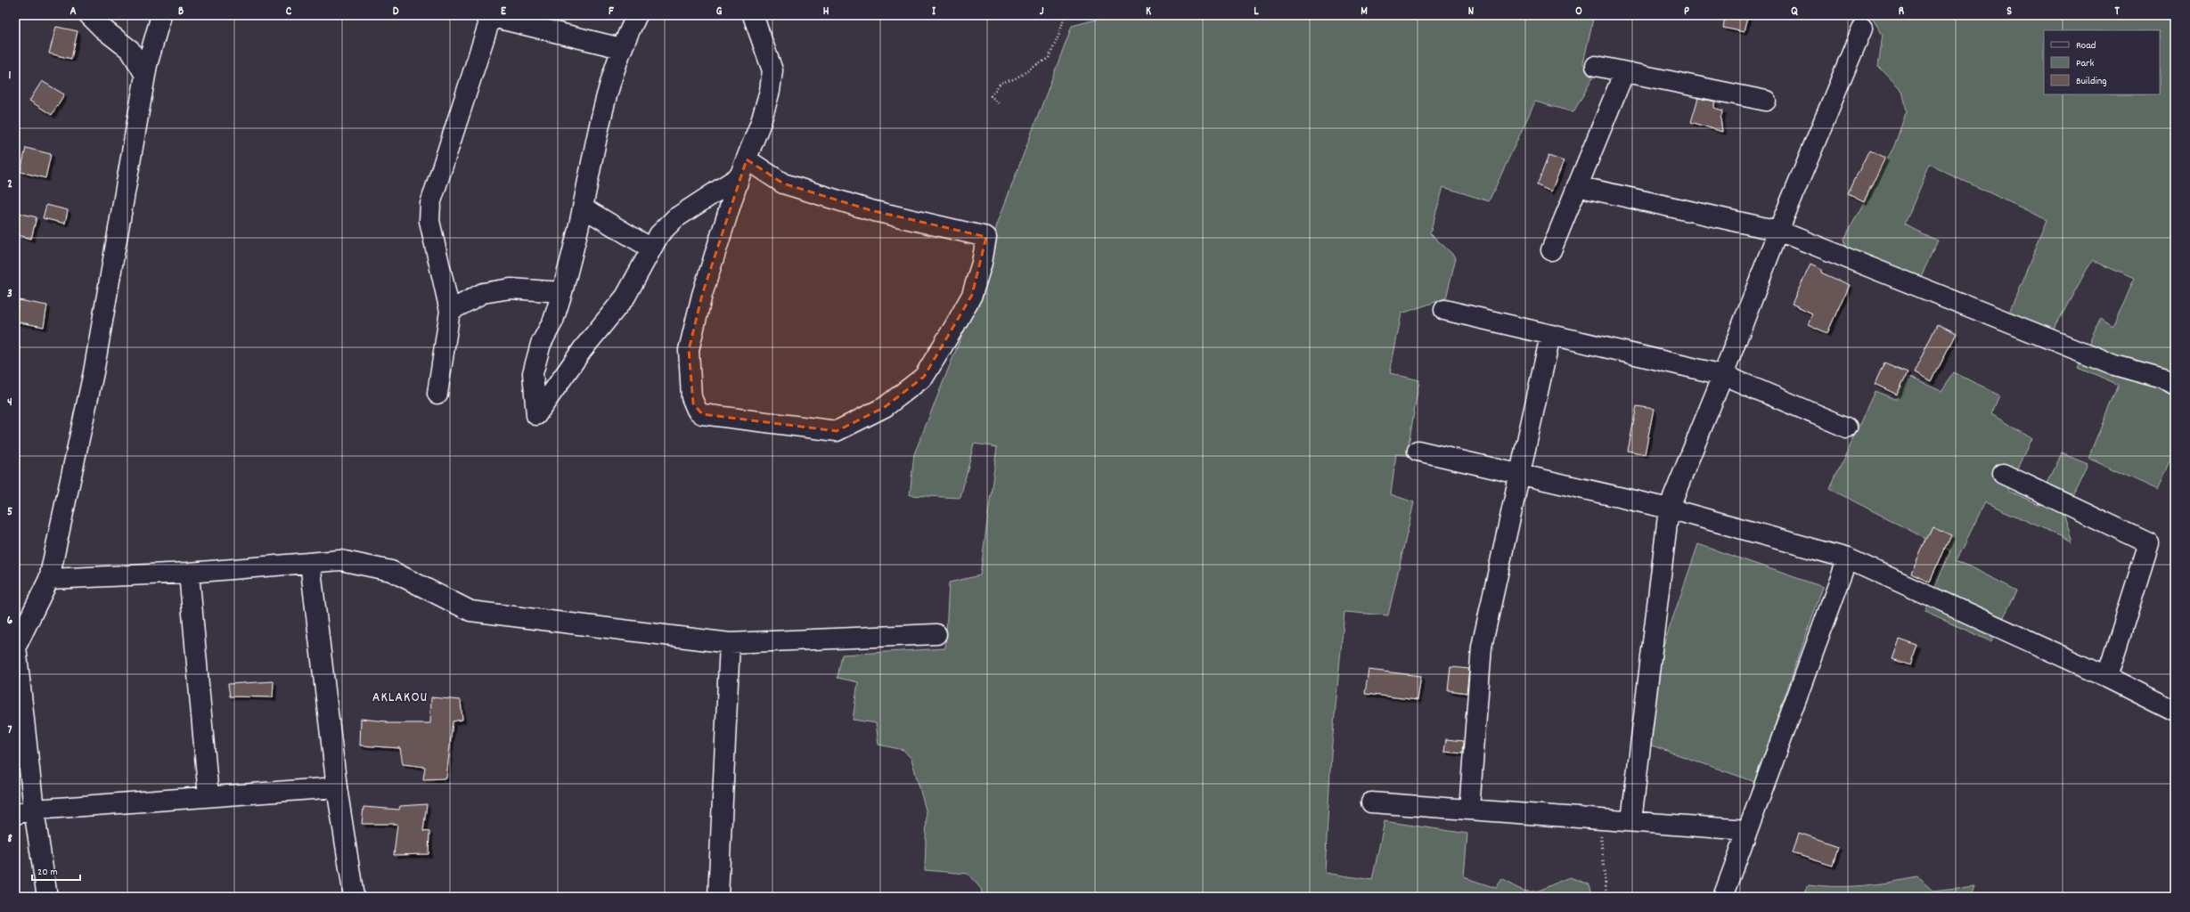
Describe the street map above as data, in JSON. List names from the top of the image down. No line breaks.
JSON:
{"districts":["AKLAKOU"],"legend":["Road","Park","Building"],"scale_bar":"20 m","grid":{"columns":["A","B","C","D","E","F","G","H","I","J","K","L","M","N","O","P","Q","R","S","T"],"rows":["1","2","3","4","5","6","7","8"]}}
